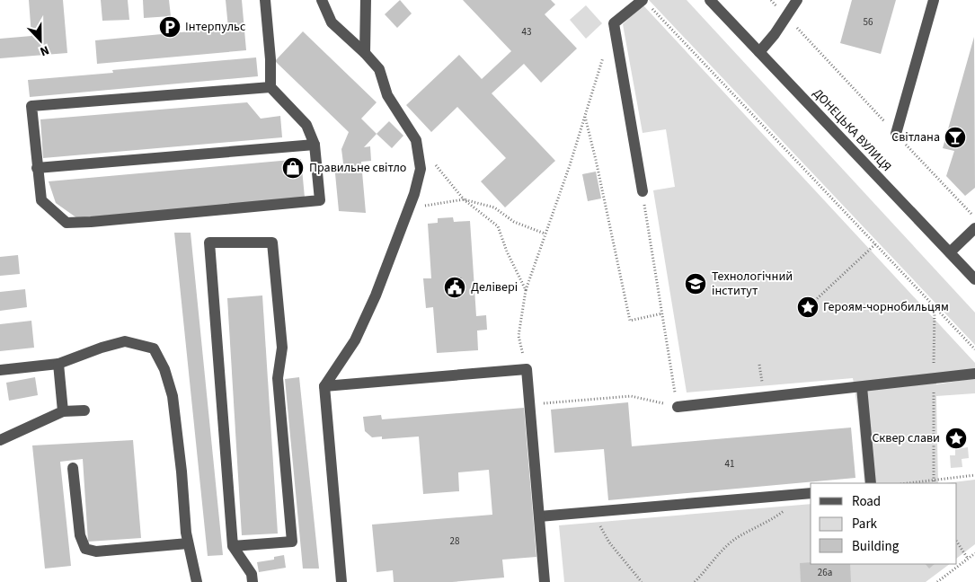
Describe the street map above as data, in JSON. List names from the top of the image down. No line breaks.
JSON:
{"streets":{"street":["ДОНЕЦЬКА ВУЛИЦЯ"]},"places":{"parking":["Інтерпульс"],"bar":["Світлана"],"shop":["Правильне світло"],"school or university":["Технологічний інститут"],"public building":["Делівері"],"place":["Героям-чорнобильцям","Сквер слави"]},"house_numbers":["56","43","41","28","26а"],"legend":["Road","Park","Building"],"north":"bottom"}
